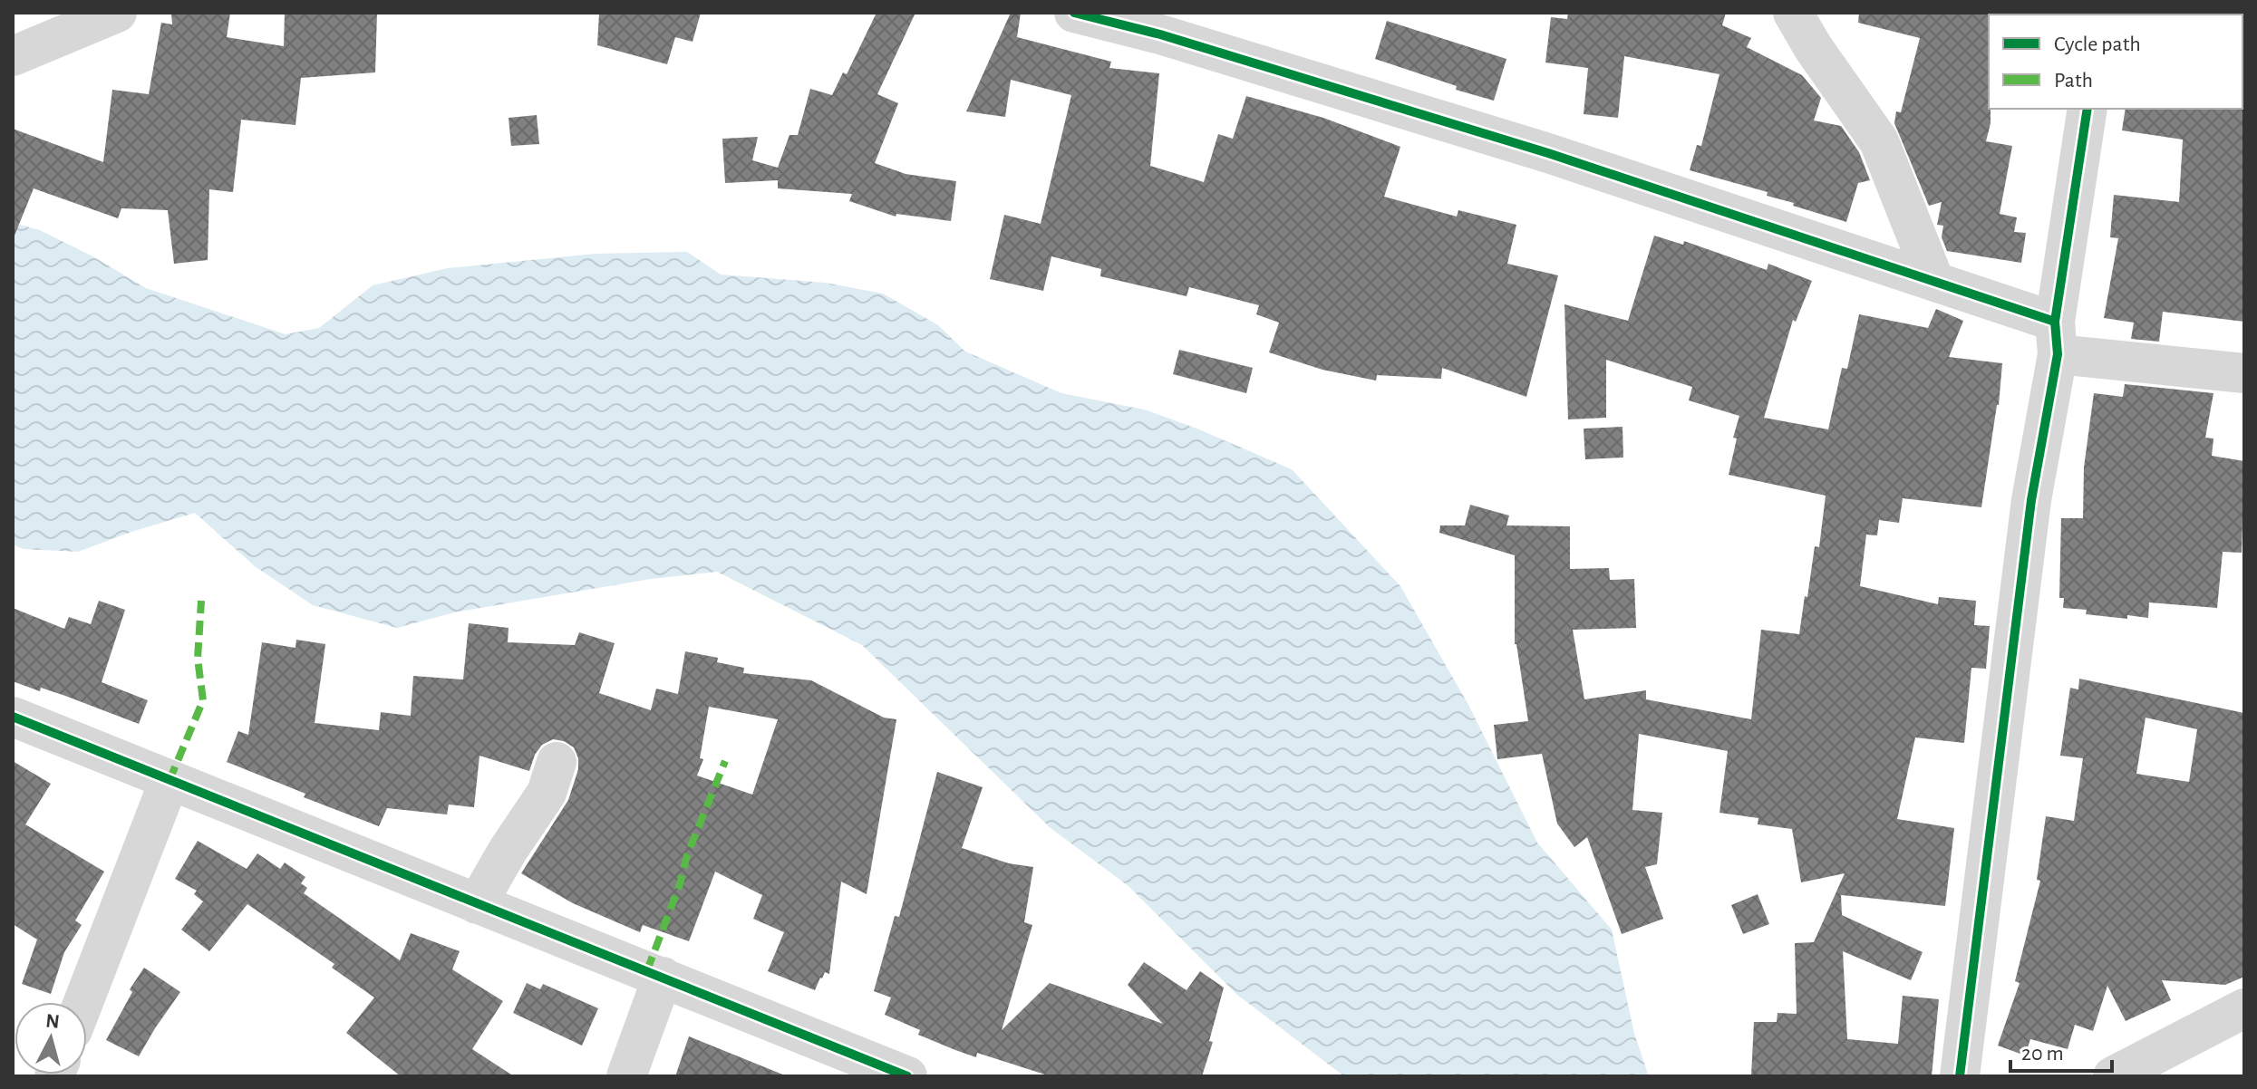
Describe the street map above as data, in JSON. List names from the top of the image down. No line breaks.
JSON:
{"legend":["Cycle path","Path"],"scale_bar":"20 m","north":"top"}
